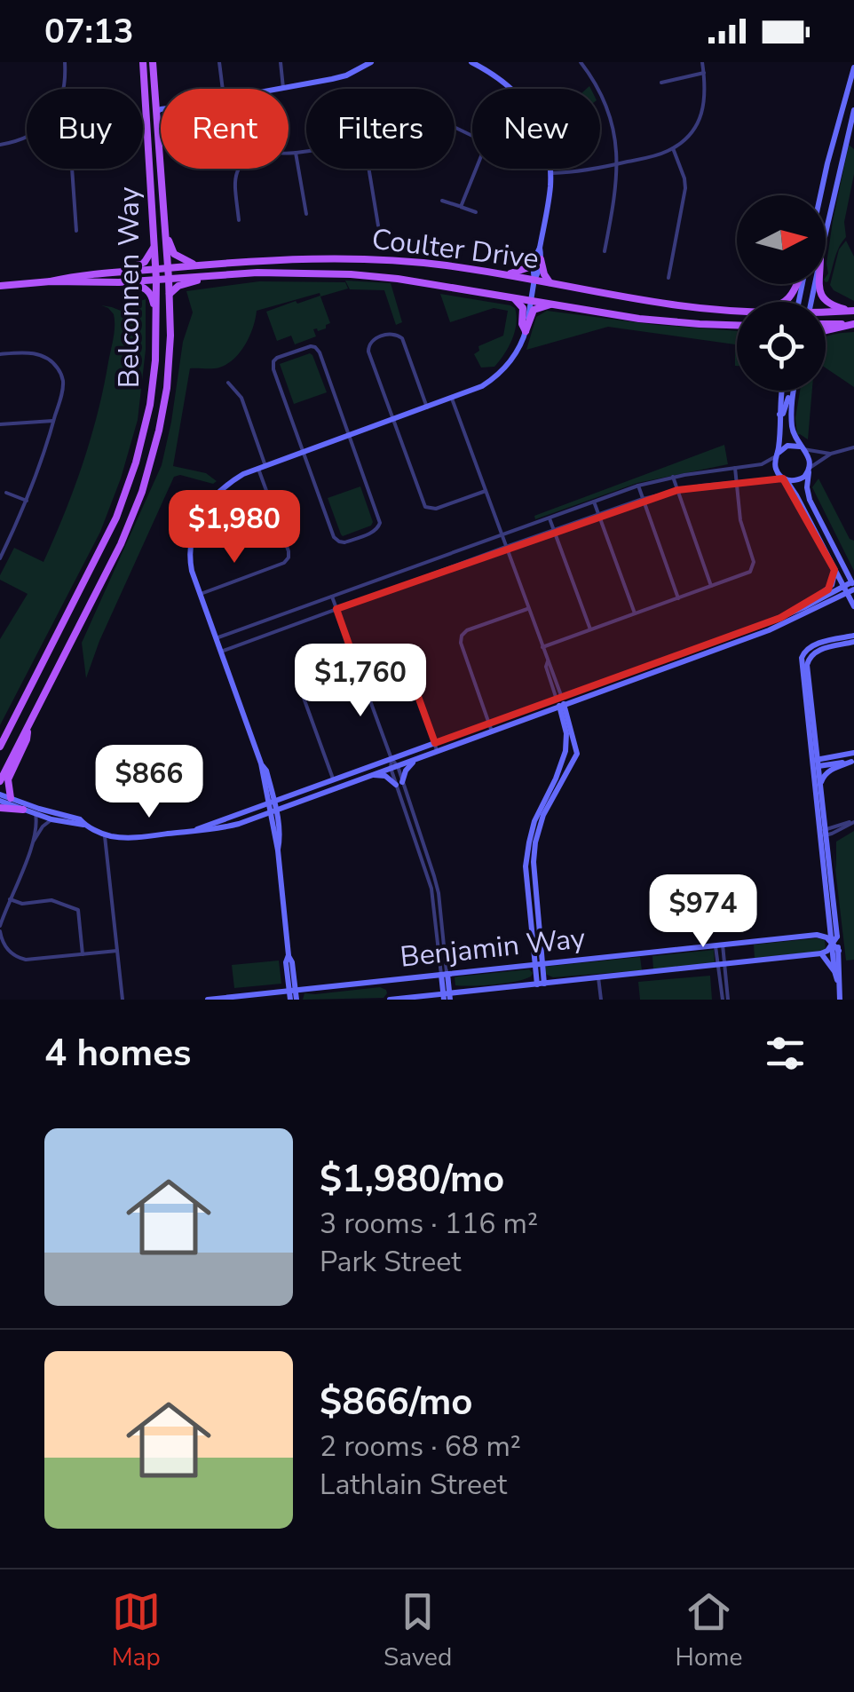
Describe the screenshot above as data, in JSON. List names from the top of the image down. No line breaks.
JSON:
{"streets":{"main road":["Coulter Drive","Belconnen Way"],"street":["Benjamin Way"]},"crossings":[["Coulter Drive","Belconnen Way"]],"north":"right","page":{"status":"07:13","chip":["Buy","Rent","Filters","New"],"price":["$1,980","$1,760","$866","$974"],"heading":"4 homes","list":[{"name":"$1,980/mo","note":"3 rooms · 116 m² · Park Street"},{"name":"$866/mo","note":"2 rooms · 68 m² · Lathlain Street"}],"tabs":["Map","Saved","Home"]}}
